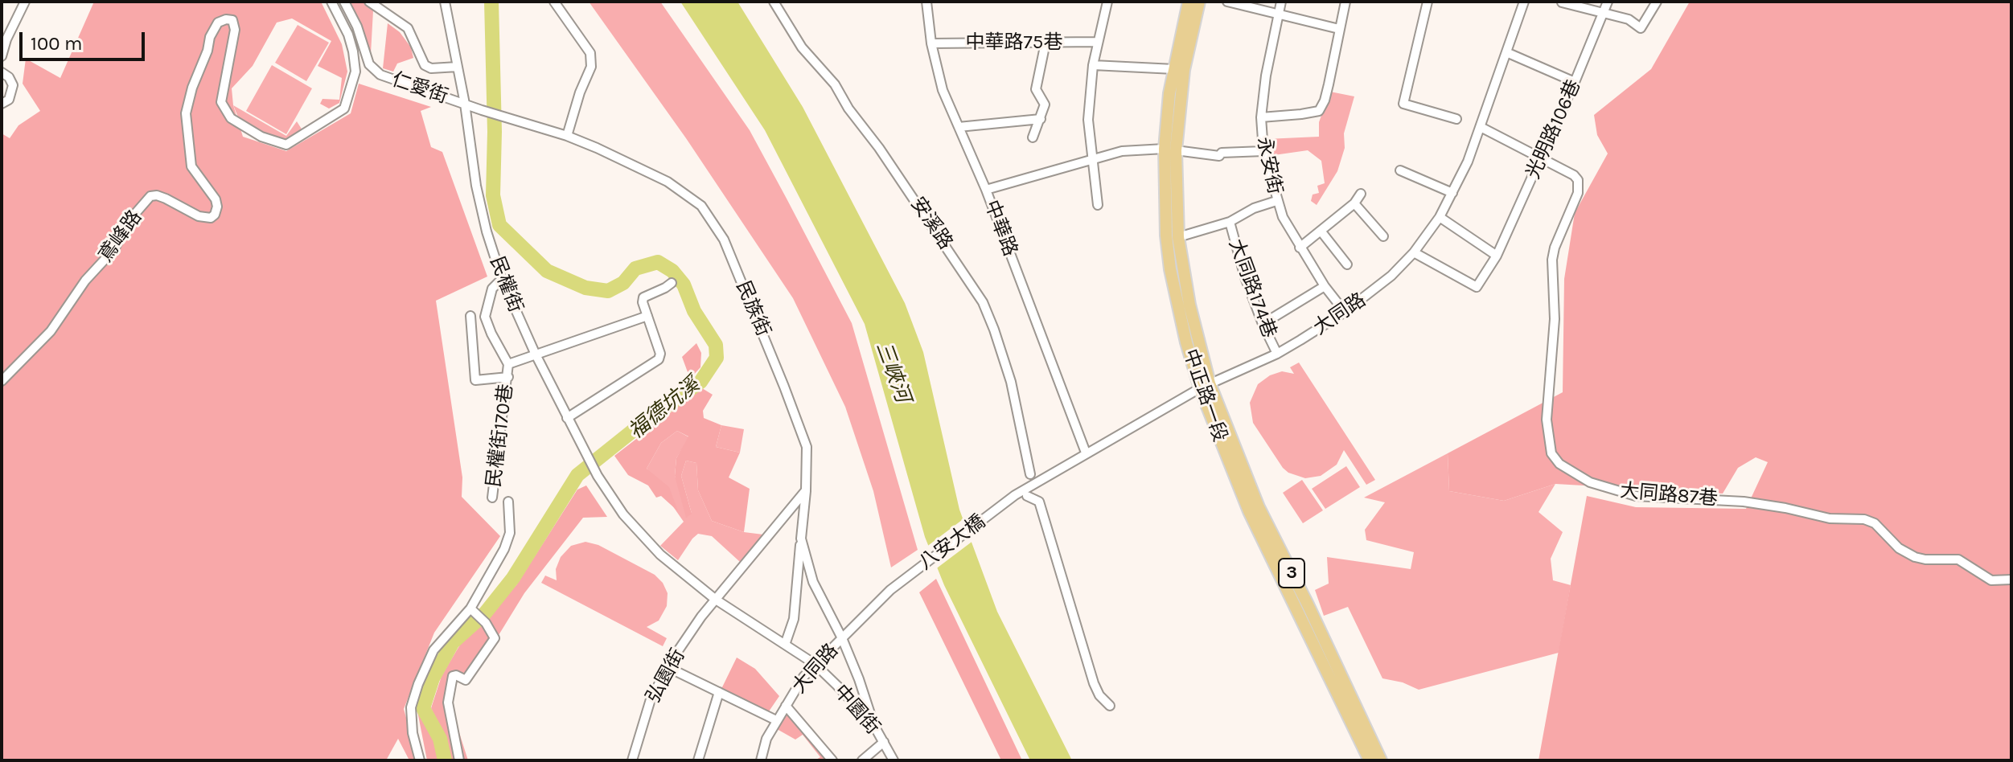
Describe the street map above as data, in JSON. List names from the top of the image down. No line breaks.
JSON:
{"streets":{"main road":["中正路一段","3"],"street":["中華路75巷","仁愛街","光明路106巷","永安街","安溪路","中華路","鳶峰路","民權街","大同路174巷","民族街","大同路","民權街170巷","大同路87巷","八安大橋","弘園街","中園街"]},"crossings":[["中華路75巷","中華路"],["仁愛街","民權街"],["仁愛街","民族街"],["光明路106巷","大同路"],["光明路106巷","大同路87巷"],["永安街","大同路"],["中華路","大同路"],["民權街","民權街170巷"],["民權街","弘園街"],["大同路174巷","大同路"],["大同路","中正路一段"],["大同路","大同路87巷"],["大同路","八安大橋"],["大同路","中園街"]],"water":["三峽河","福德坑溪"],"scale_bar":"100 m"}
